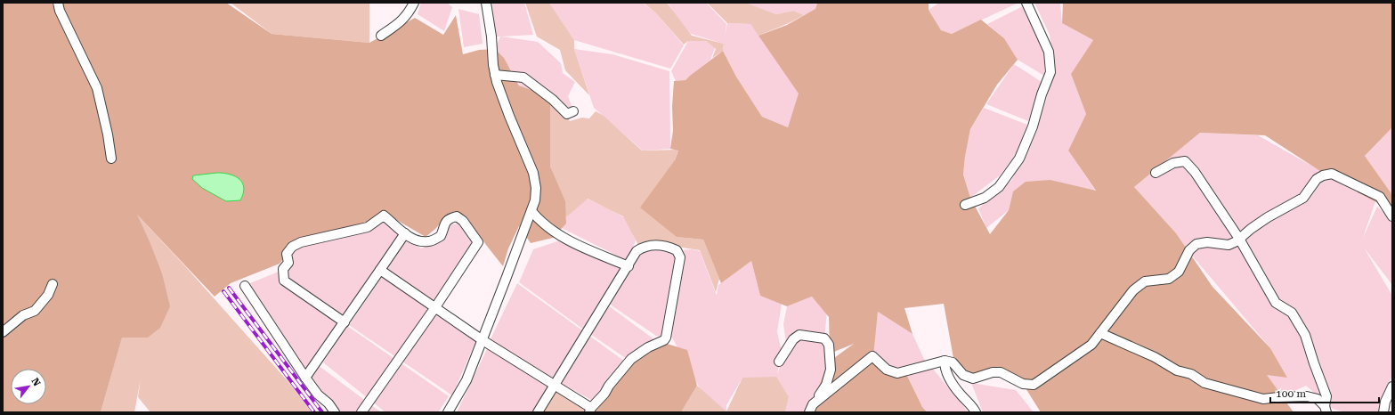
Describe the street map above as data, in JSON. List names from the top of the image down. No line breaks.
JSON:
{"scale_bar":"100 m","north":"top right"}
